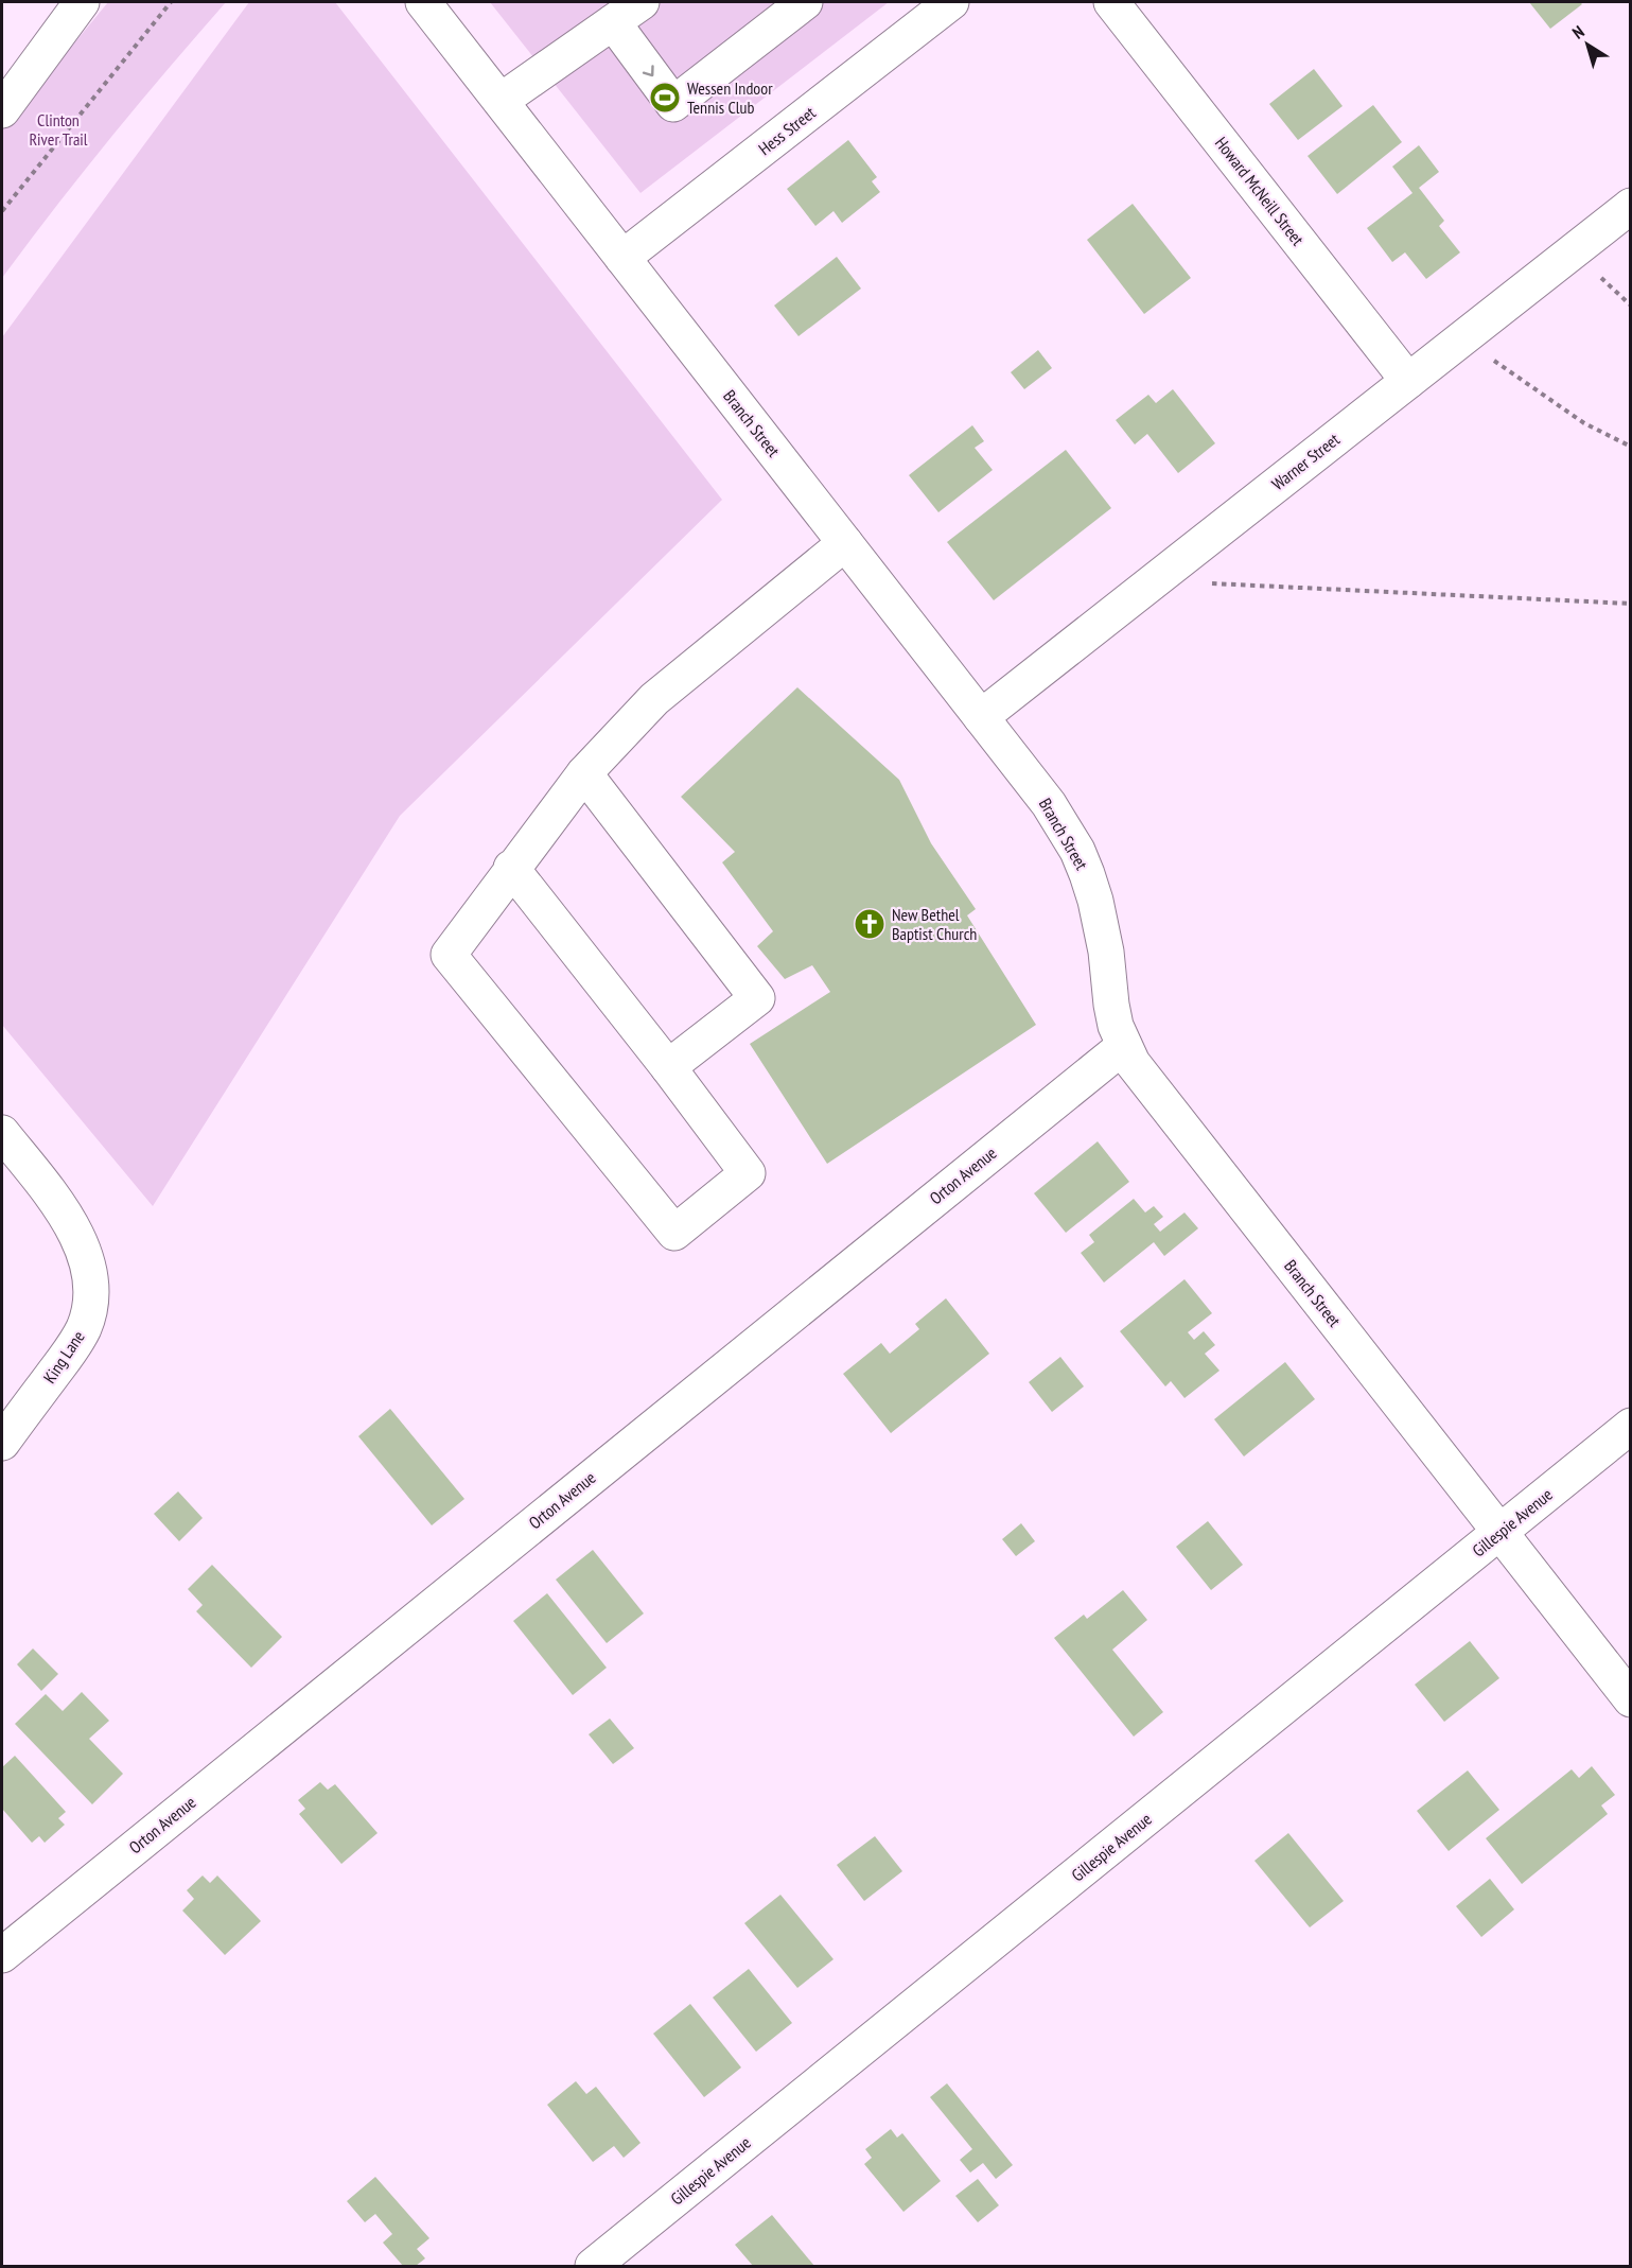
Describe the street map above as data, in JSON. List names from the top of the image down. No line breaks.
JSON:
{"streets":{"street":["Hess Street","Howard McNeill Street","Branch Street","Warner Street","Orton Avenue","King Lane","Gillespie Avenue"]},"crossings":[["Hess Street","Branch Street"],["Howard McNeill Street","Warner Street"],["Branch Street","Warner Street"],["Branch Street","Orton Avenue"],["Branch Street","Gillespie Avenue"]],"parks":["Clinton River Trail"],"places":{"sports":["Wessen Indoor Tennis Club"],"church":["New Bethel Baptist Church"]},"north":"top left"}
